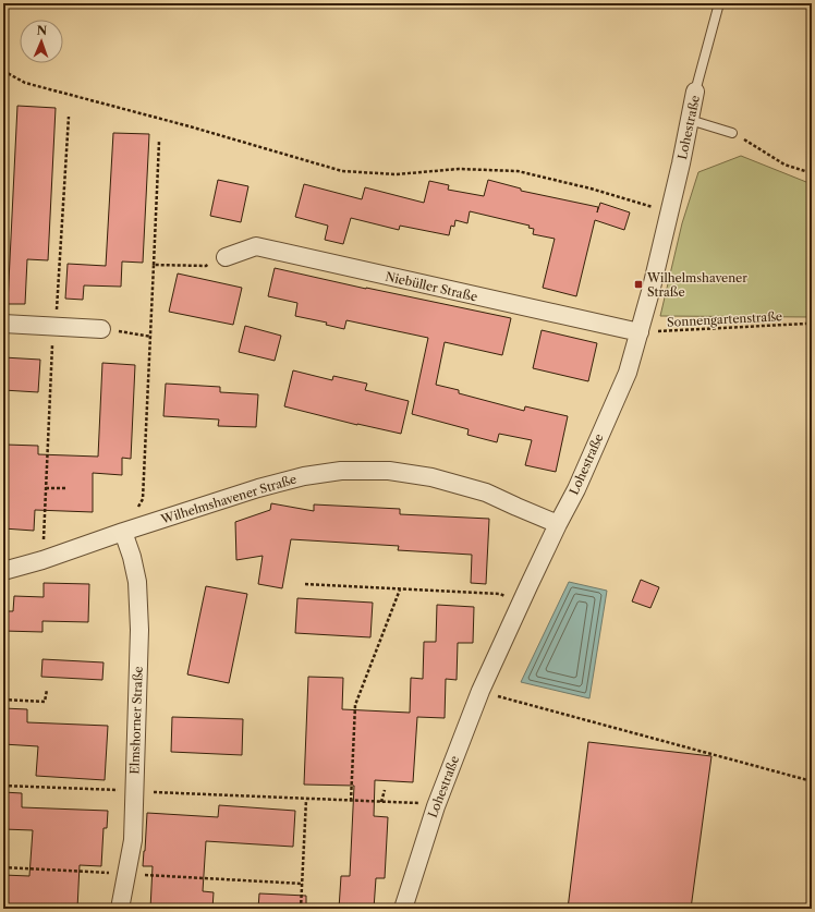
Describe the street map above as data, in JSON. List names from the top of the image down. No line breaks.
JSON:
{"streets":{"street":["Lohestraße","Niebüller Straße","Wilhelmshavener Straße","Elmshorner Straße"],"path":["Sonnengartenstraße"]},"crossings":[["Lohestraße","Niebüller Straße"],["Lohestraße","Sonnengartenstraße"],["Lohestraße","Wilhelmshavener Straße"],["Niebüller Straße","Sonnengartenstraße"],["Wilhelmshavener Straße","Elmshorner Straße"]],"places":{"transit":["Wilhelmshavener Straße"]},"north":"top"}
